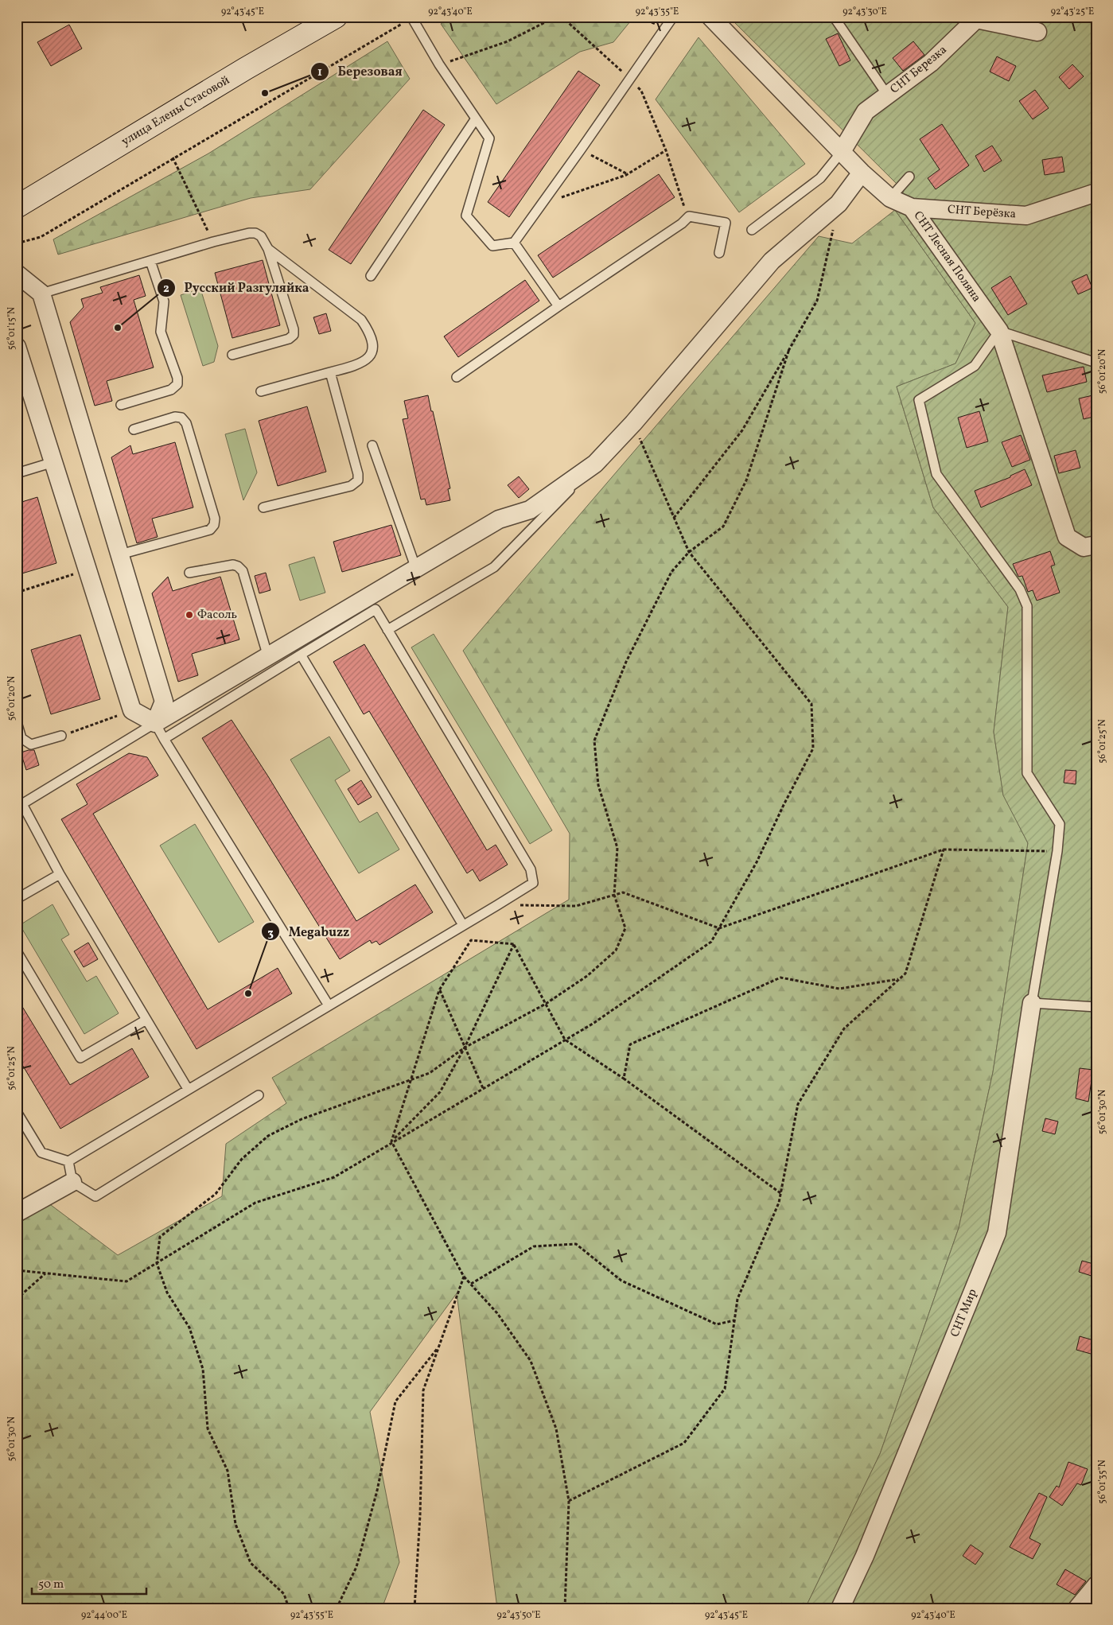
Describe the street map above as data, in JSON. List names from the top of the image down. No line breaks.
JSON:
{"streets":{"main road":["улица Елены Стасовой"],"street":["СНТ Березка","СНТ Берёзка","СНТ Лесная Поляна","СНТ Мир"]},"crossings":[["СНТ Березка","СНТ Лесная Поляна"],["СНТ Берёзка","СНТ Лесная Поляна"]],"places":["Березовая","Русский Разгуляйка","Фасоль","Megabuzz"],"scale_bar":"50 m","coordinates":["92°43'45\"E","92°43'40\"E","92°43'35\"E","92°43'30\"E","92°43'25\"E","56°01'15\"N","56°01'20\"N","56°01'25\"N","56°01'30\"N","56°01'35\"N","92°44'00\"E","92°43'55\"E","92°43'50\"E"]}
